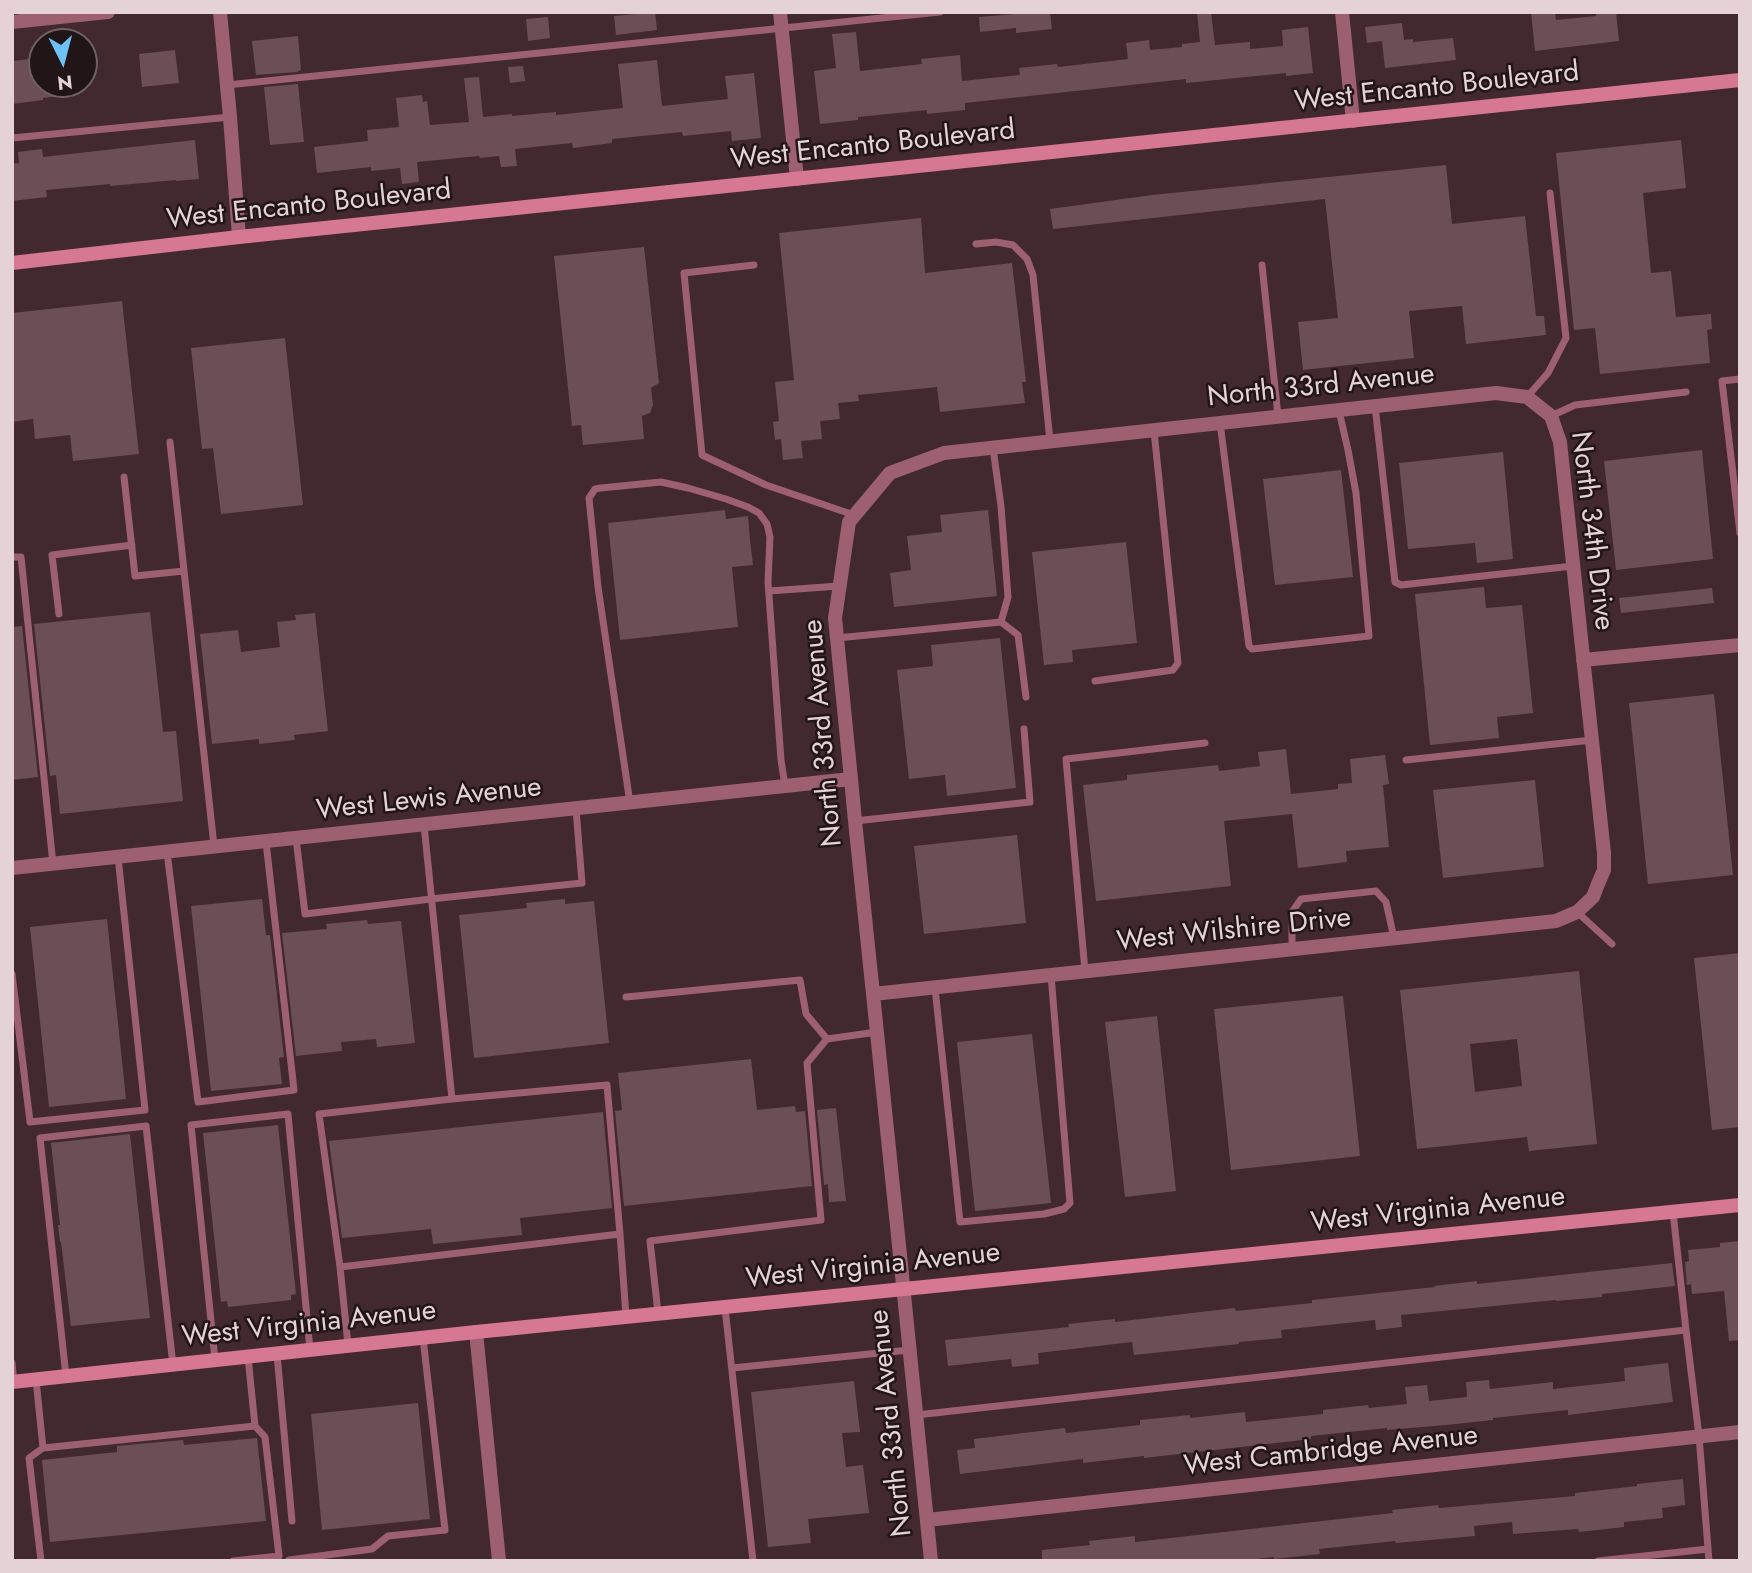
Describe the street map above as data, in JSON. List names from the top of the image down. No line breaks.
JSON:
{"streets":{"street":["West Encanto Boulevard","North 33rd Avenue","North 34th Drive","West Lewis Avenue","West Wilshire Drive","West Virginia Avenue","West Cambridge Avenue"]},"crossings":[["North 33rd Avenue","North 34th Drive"],["North 33rd Avenue","West Lewis Avenue"],["North 33rd Avenue","West Wilshire Drive"],["North 33rd Avenue","West Virginia Avenue"],["North 33rd Avenue","West Cambridge Avenue"],["North 34th Drive","West Wilshire Drive"]],"north":"bottom"}
